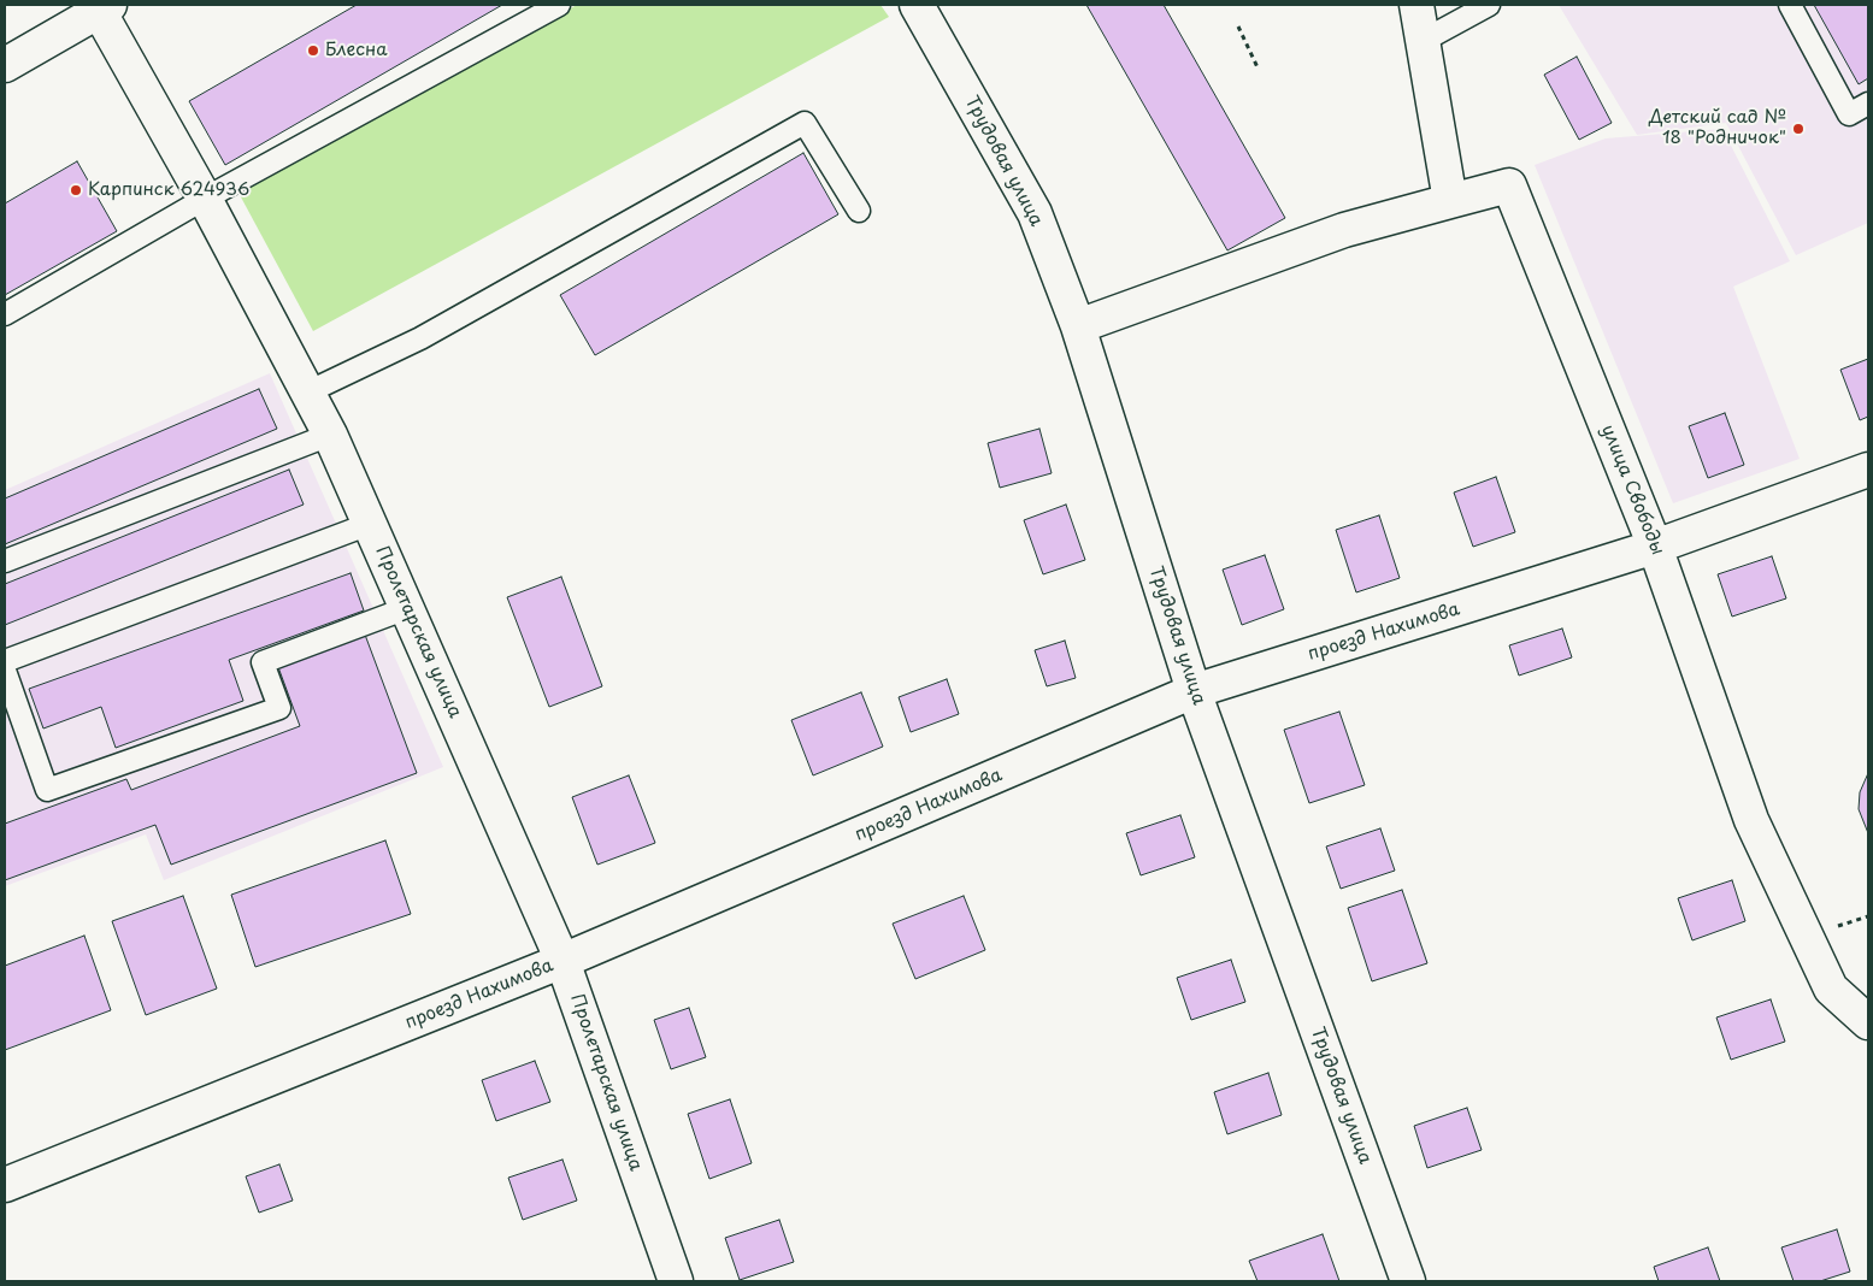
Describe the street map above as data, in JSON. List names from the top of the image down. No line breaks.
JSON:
{"streets":{"street":["Трудовая улица","улица Свободы","Пролетарская улица","проезд Нахимова"]},"crossings":[["Трудовая улица","проезд Нахимова"],["улица Свободы","проезд Нахимова"],["Пролетарская улица","проезд Нахимова"]],"places":["Блесна","Детский сад № 18 \"Родничок\"","Карпинск 624936"]}
